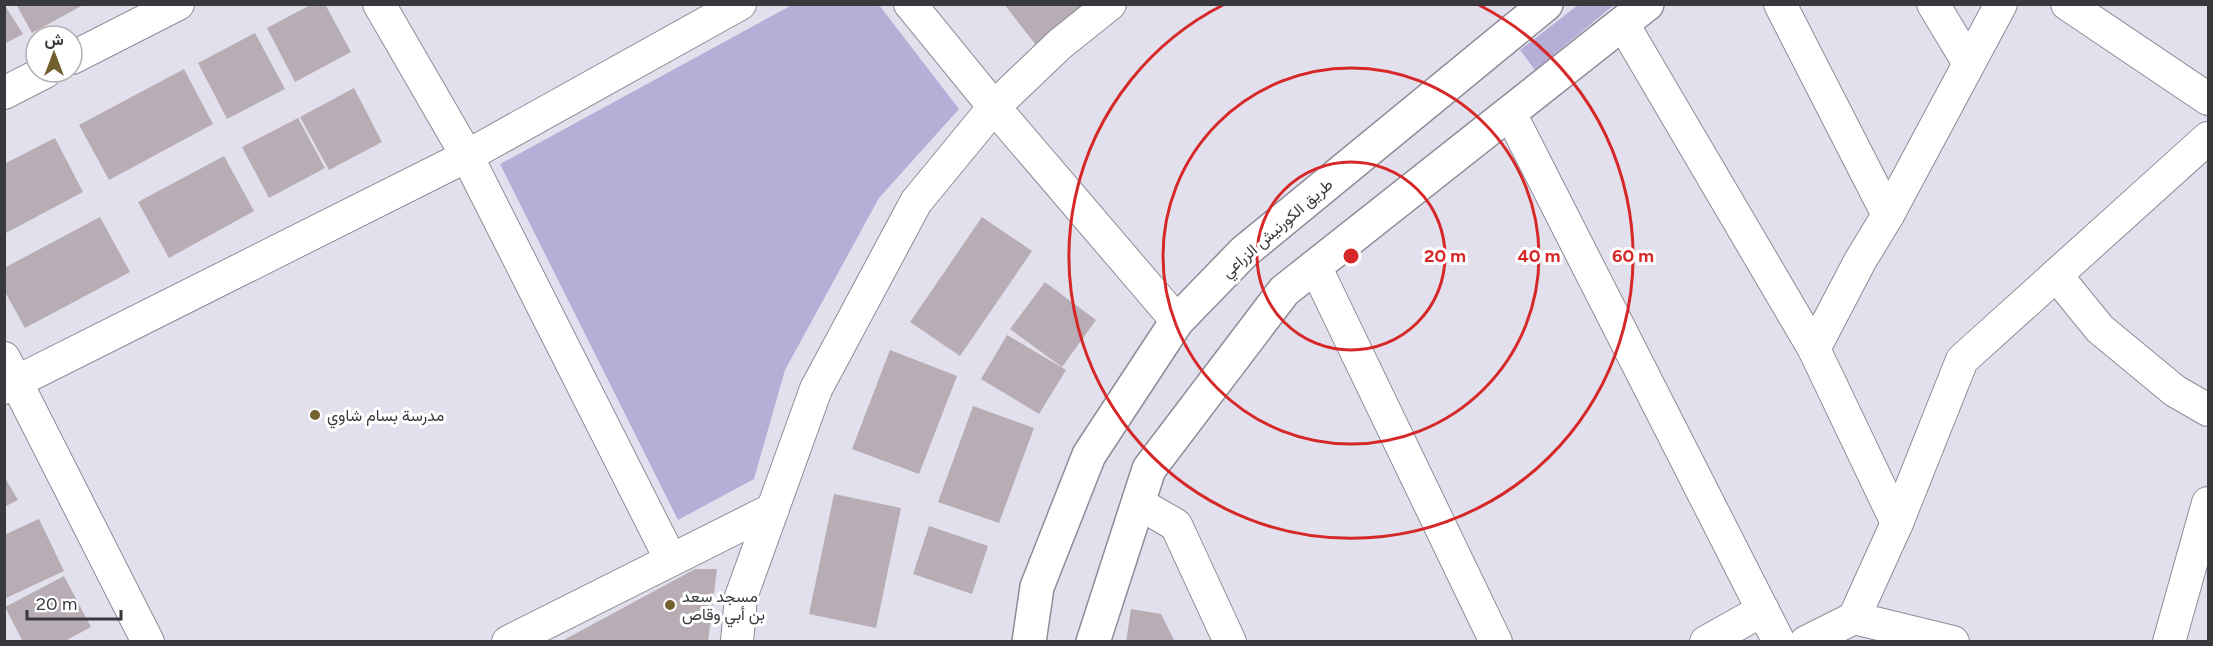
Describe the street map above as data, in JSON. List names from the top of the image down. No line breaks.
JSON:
{"streets":{"street":["طريق الكورنيش الزراعي"]},"places":["مدرسة بسام شاوي","مسجد سعد بن أبي وقاص"],"scale_bar":"20 m","north":"top","rings":["20 m","40 m","60 m"]}
